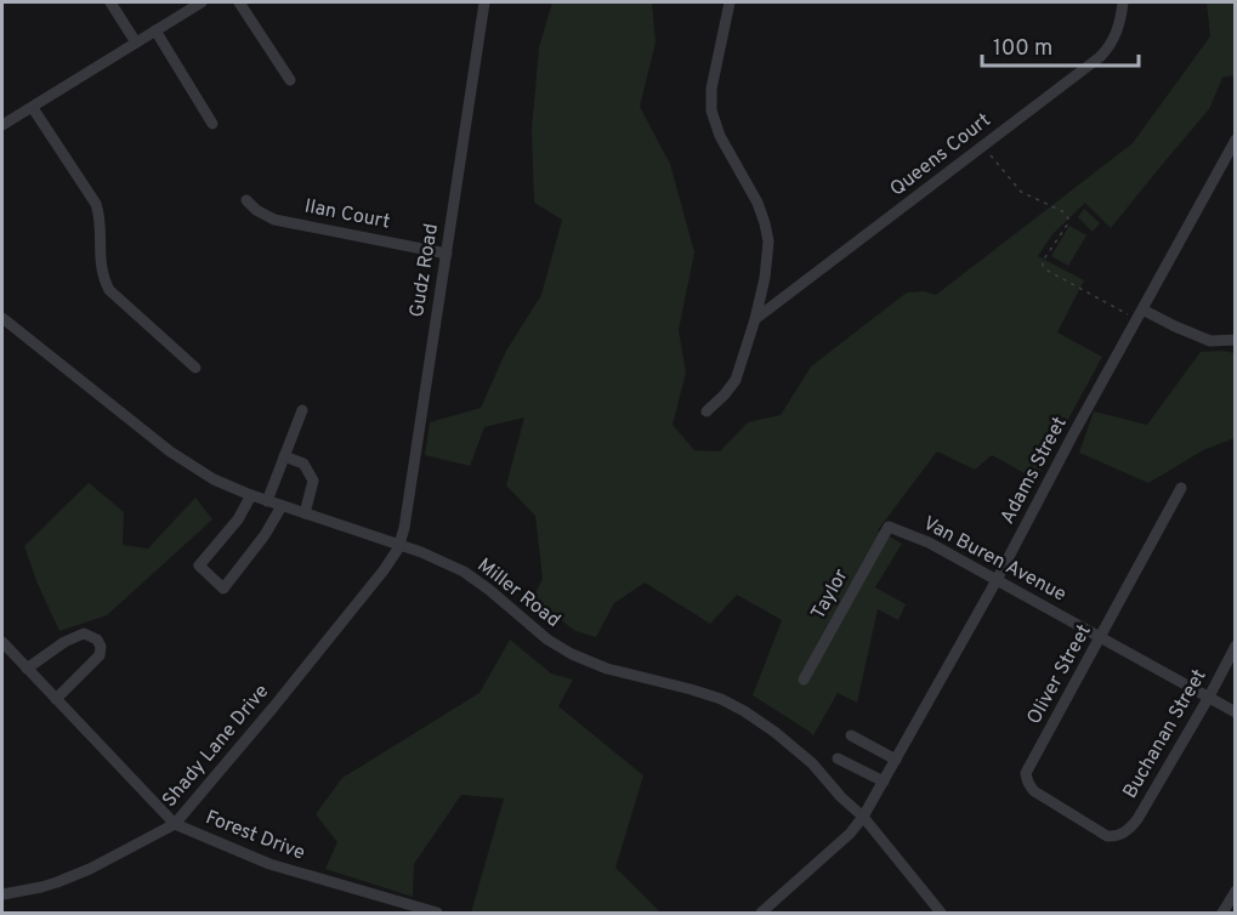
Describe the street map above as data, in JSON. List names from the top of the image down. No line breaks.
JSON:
{"streets":{"street":["Queens Court","Ilan Court","Gudz Road","Adams Street","Van Buren Avenue","Miller Road","Taylor","Oliver Street","Buchanan Street","Shady Lane Drive","Forest Drive"]},"crossings":[["Ilan Court","Gudz Road"],["Gudz Road","Miller Road"],["Gudz Road","Shady Lane Drive"],["Adams Street","Van Buren Avenue"],["Adams Street","Miller Road"],["Van Buren Avenue","Taylor"],["Van Buren Avenue","Oliver Street"],["Van Buren Avenue","Buchanan Street"],["Miller Road","Shady Lane Drive"],["Oliver Street","Buchanan Street"],["Shady Lane Drive","Forest Drive"]],"scale_bar":"100 m"}
